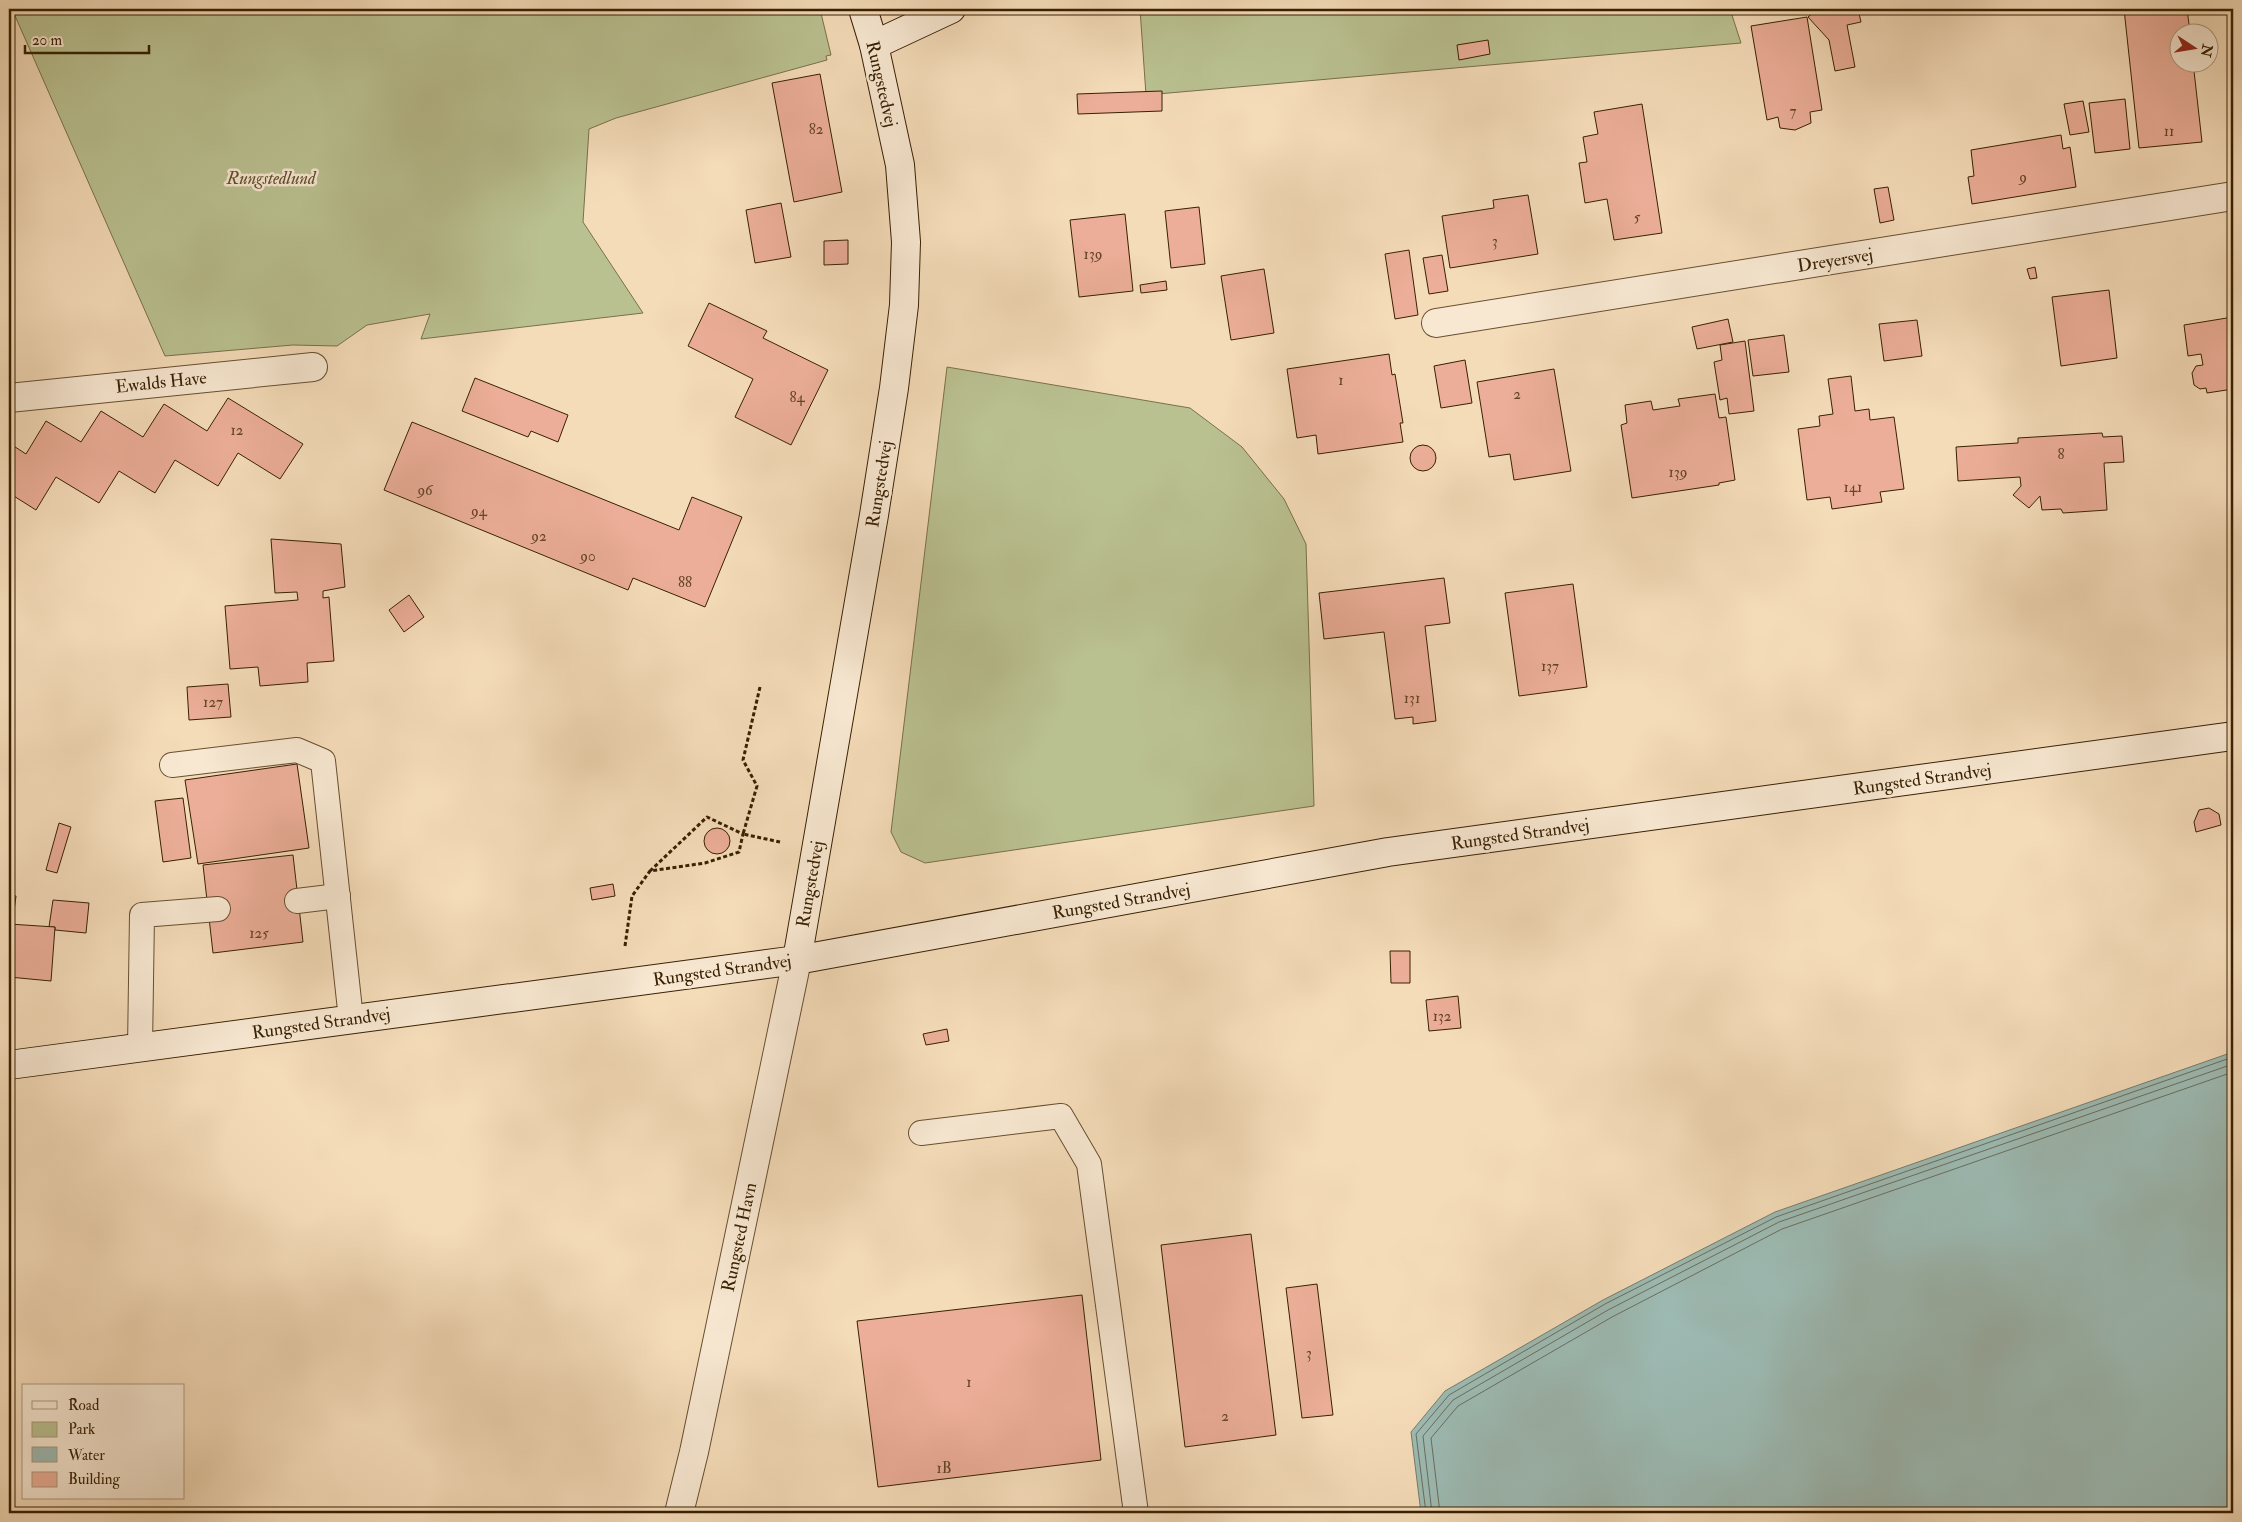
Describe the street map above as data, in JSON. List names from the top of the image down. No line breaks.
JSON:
{"streets":{"main road":["Rungstedvej","Dreyersvej","Ewalds Have","Rungsted Strandvej","Rungsted Havn"]},"crossings":[["Rungstedvej","Rungsted Strandvej"],["Rungstedvej","Rungsted Havn"],["Rungsted Strandvej","Rungsted Havn"]],"parks":["Rungstedlund"],"house_numbers":["7","82","11","9","5","3","139","1","2","84","12","8","139","141","96","94","92","90","88","137","131","127","125","132","3","1","2","1B"],"legend":["Road","Park","Water","Building"],"scale_bar":"20 m","north":"right"}
